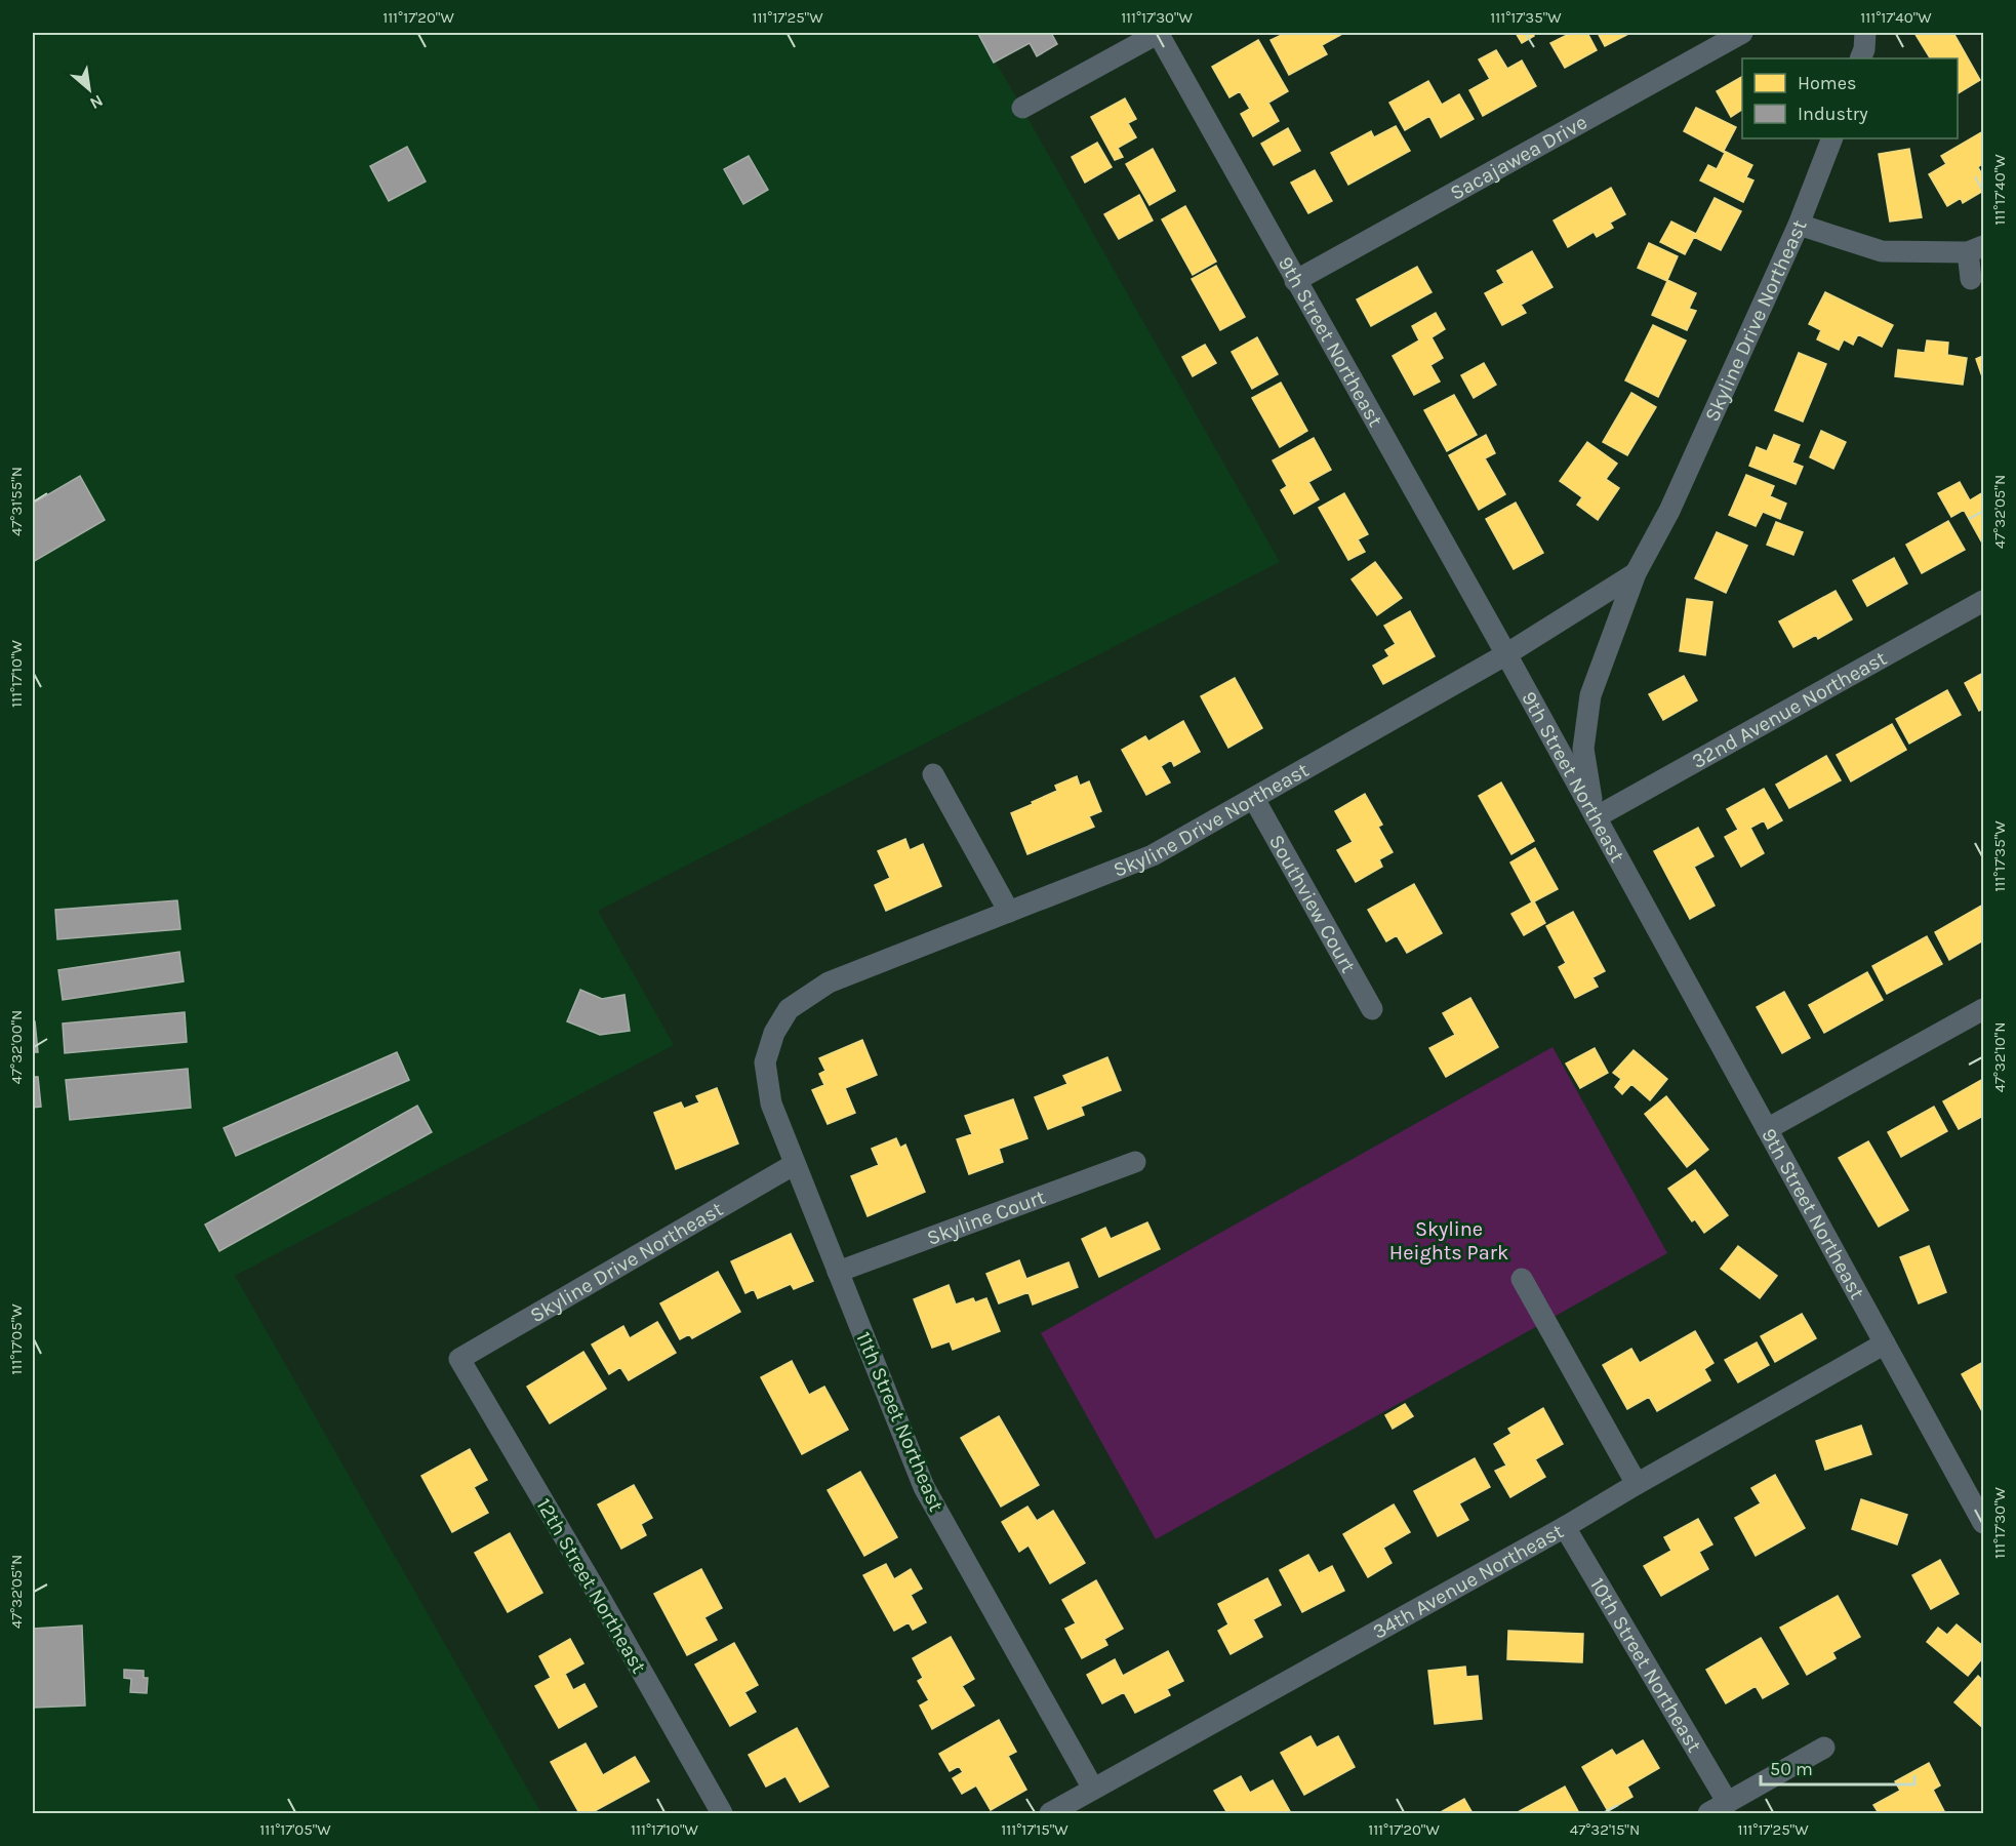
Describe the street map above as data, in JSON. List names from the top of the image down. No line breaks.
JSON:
{"streets":{"street":["Sacajawea Drive","Skyline Drive Northeast","9th Street Northeast","32nd Avenue Northeast","Southview Court","Skyline Court","11th Street Northeast","34th Avenue Northeast","12th Street Northeast","10th Street Northeast"]},"crossings":[["Sacajawea Drive","9th Street Northeast"],["Skyline Drive Northeast","9th Street Northeast"],["Skyline Drive Northeast","32nd Avenue Northeast"],["Skyline Drive Northeast","Southview Court"],["Skyline Drive Northeast","11th Street Northeast"],["Skyline Drive Northeast","12th Street Northeast"],["9th Street Northeast","32nd Avenue Northeast"],["9th Street Northeast","34th Avenue Northeast"],["Skyline Court","11th Street Northeast"],["11th Street Northeast","34th Avenue Northeast"],["34th Avenue Northeast","10th Street Northeast"]],"parks":["Skyline Heights Park"],"legend":["Homes","Industry"],"scale_bar":"50 m","north":"bottom right","coordinates":["111°17'20\"W","111°17'25\"W","111°17'30\"W","111°17'35\"W","111°17'40\"W","47°31'55\"N","47°32'05\"N","111°17'10\"W","47°32'00\"N","47°32'10\"N","111°17'05\"W","111°17'15\"W","47°32'15\"N"]}
